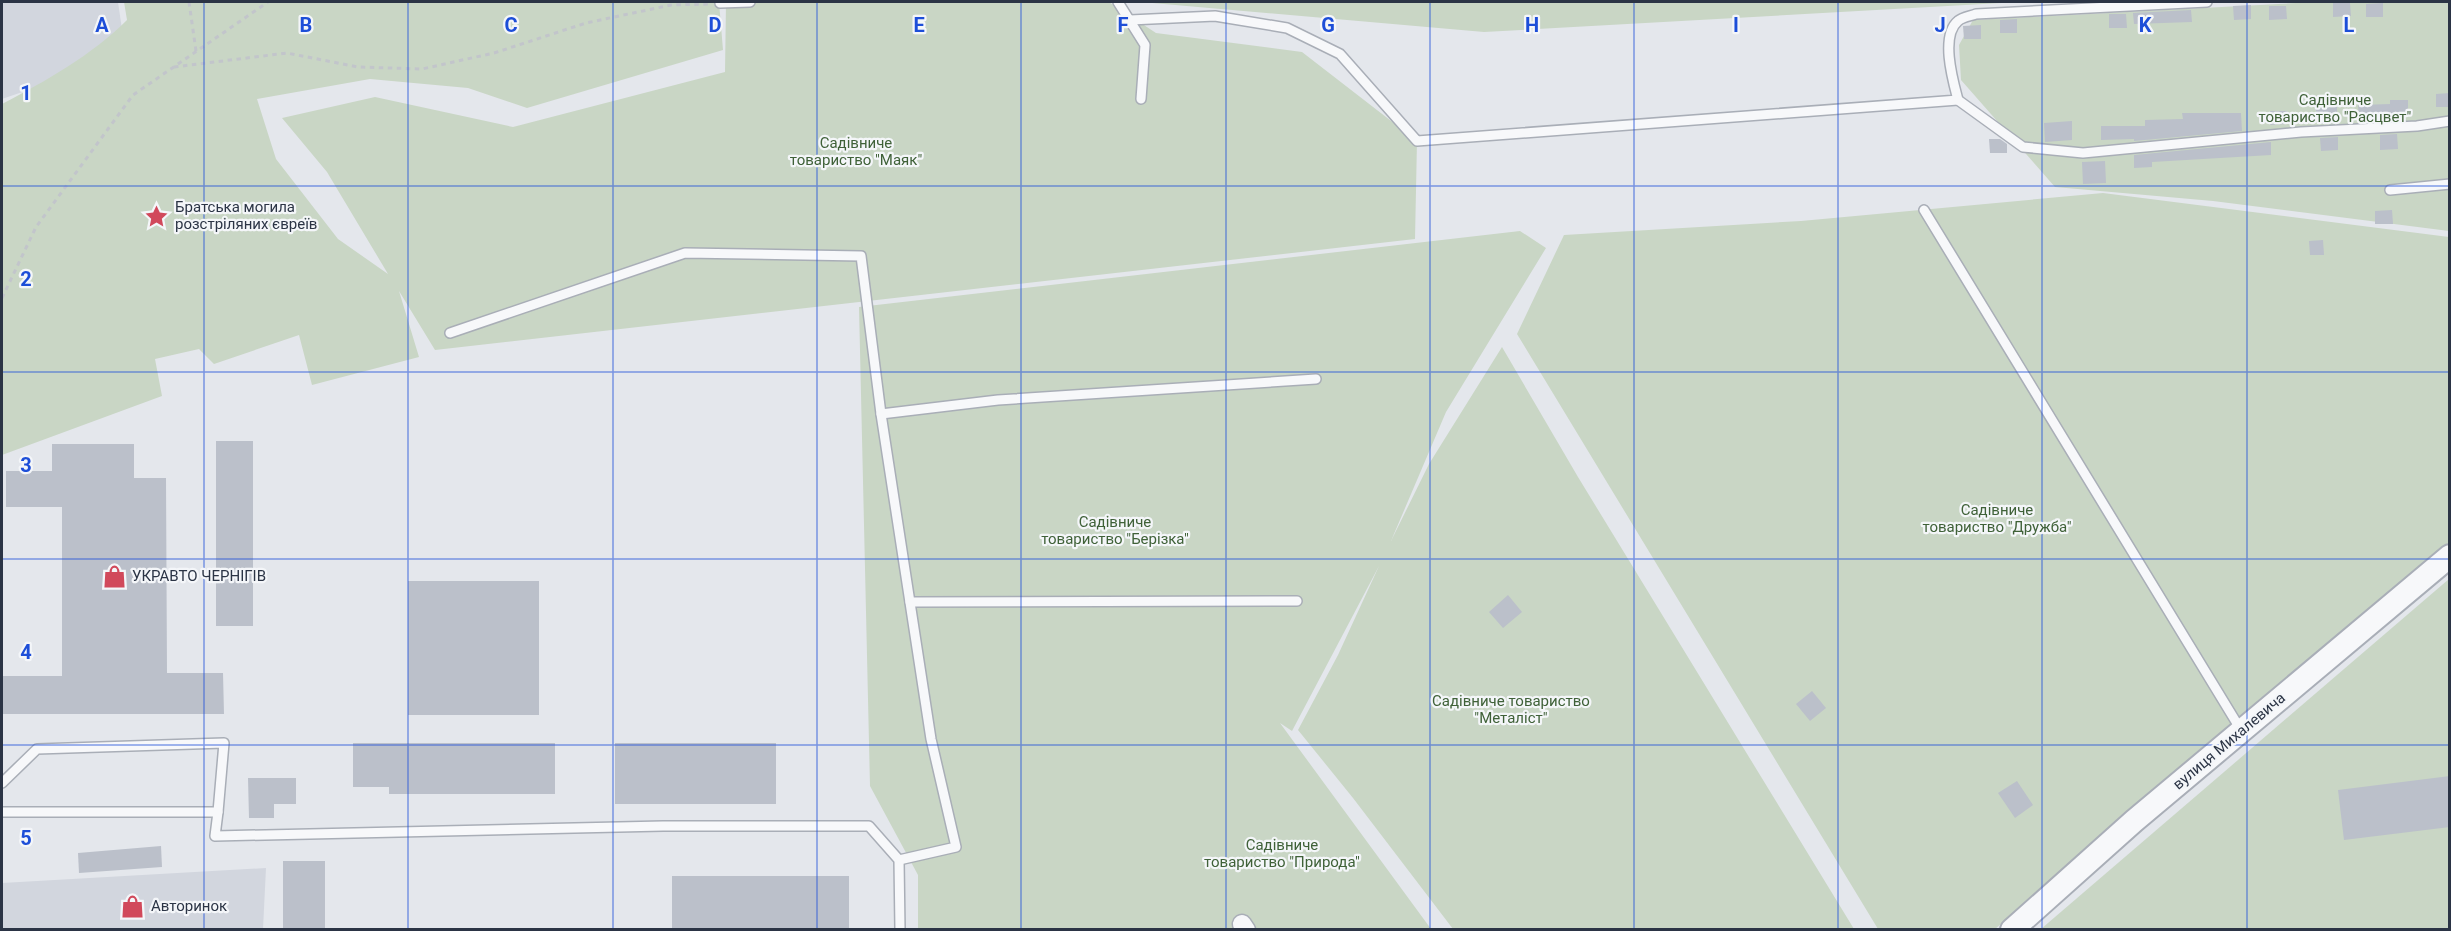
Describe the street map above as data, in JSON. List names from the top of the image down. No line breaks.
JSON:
{"streets":{"street":["вулиця Михалевича"]},"parks":["Садівниче товариство \"Расцвет\"","Садівниче товариство \"Маяк\"","Садівниче товариство \"Дружба\"","Садівниче товариство \"Берізка\"","Садівниче товариство \"Металіст\"","Садівниче товариство \"Природа\""],"places":{"place":["Братська могила розстріляних євреїв"],"shop":["УКРАВТО ЧЕРНІГІВ","Авторинок"]},"grid":{"columns":["A","B","C","D","E","F","G","H","I","J","K","L"],"rows":["1","2","3","4","5"]}}
